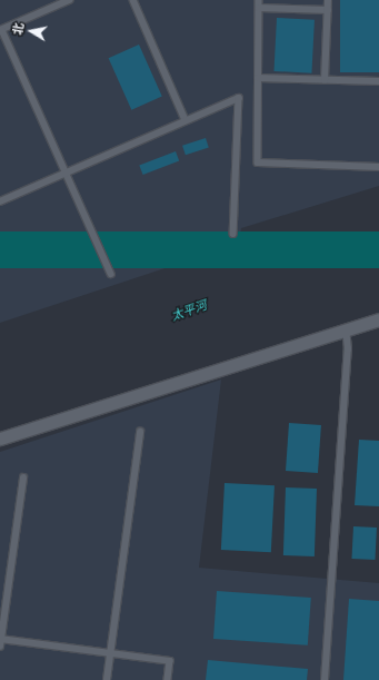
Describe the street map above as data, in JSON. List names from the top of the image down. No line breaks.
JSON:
{"water":["太平河"],"north":"left"}
